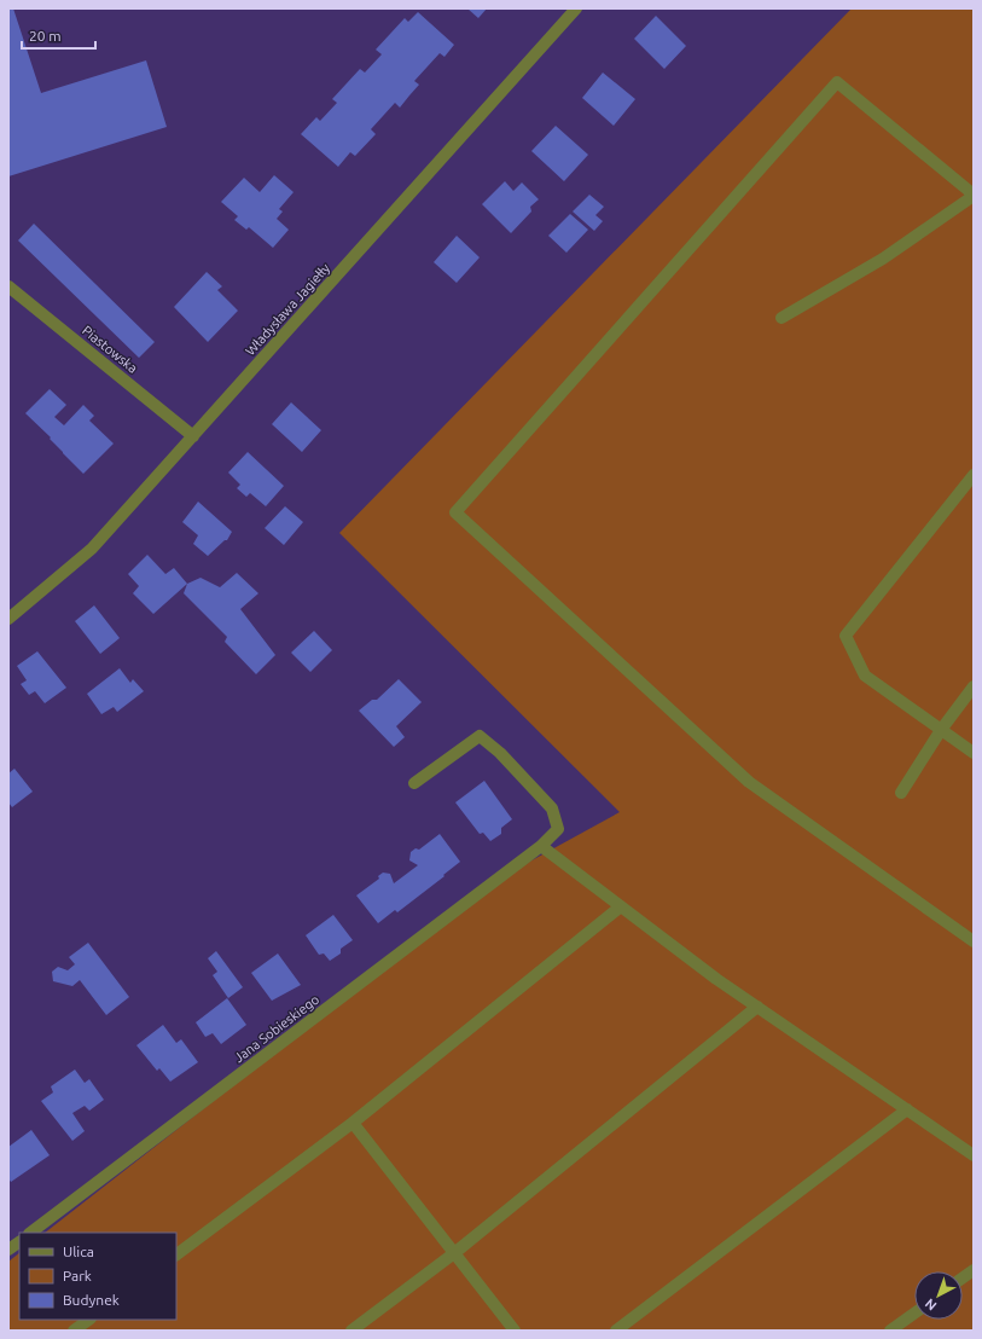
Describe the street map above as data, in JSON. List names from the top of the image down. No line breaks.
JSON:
{"streets":{"street":["Władysława Jagiełły","Piastowska","Jana Sobieskiego"]},"crossings":[["Władysława Jagiełły","Piastowska"]],"legend":["Ulica","Park","Budynek"],"scale_bar":"20 m","north":"bottom left"}
